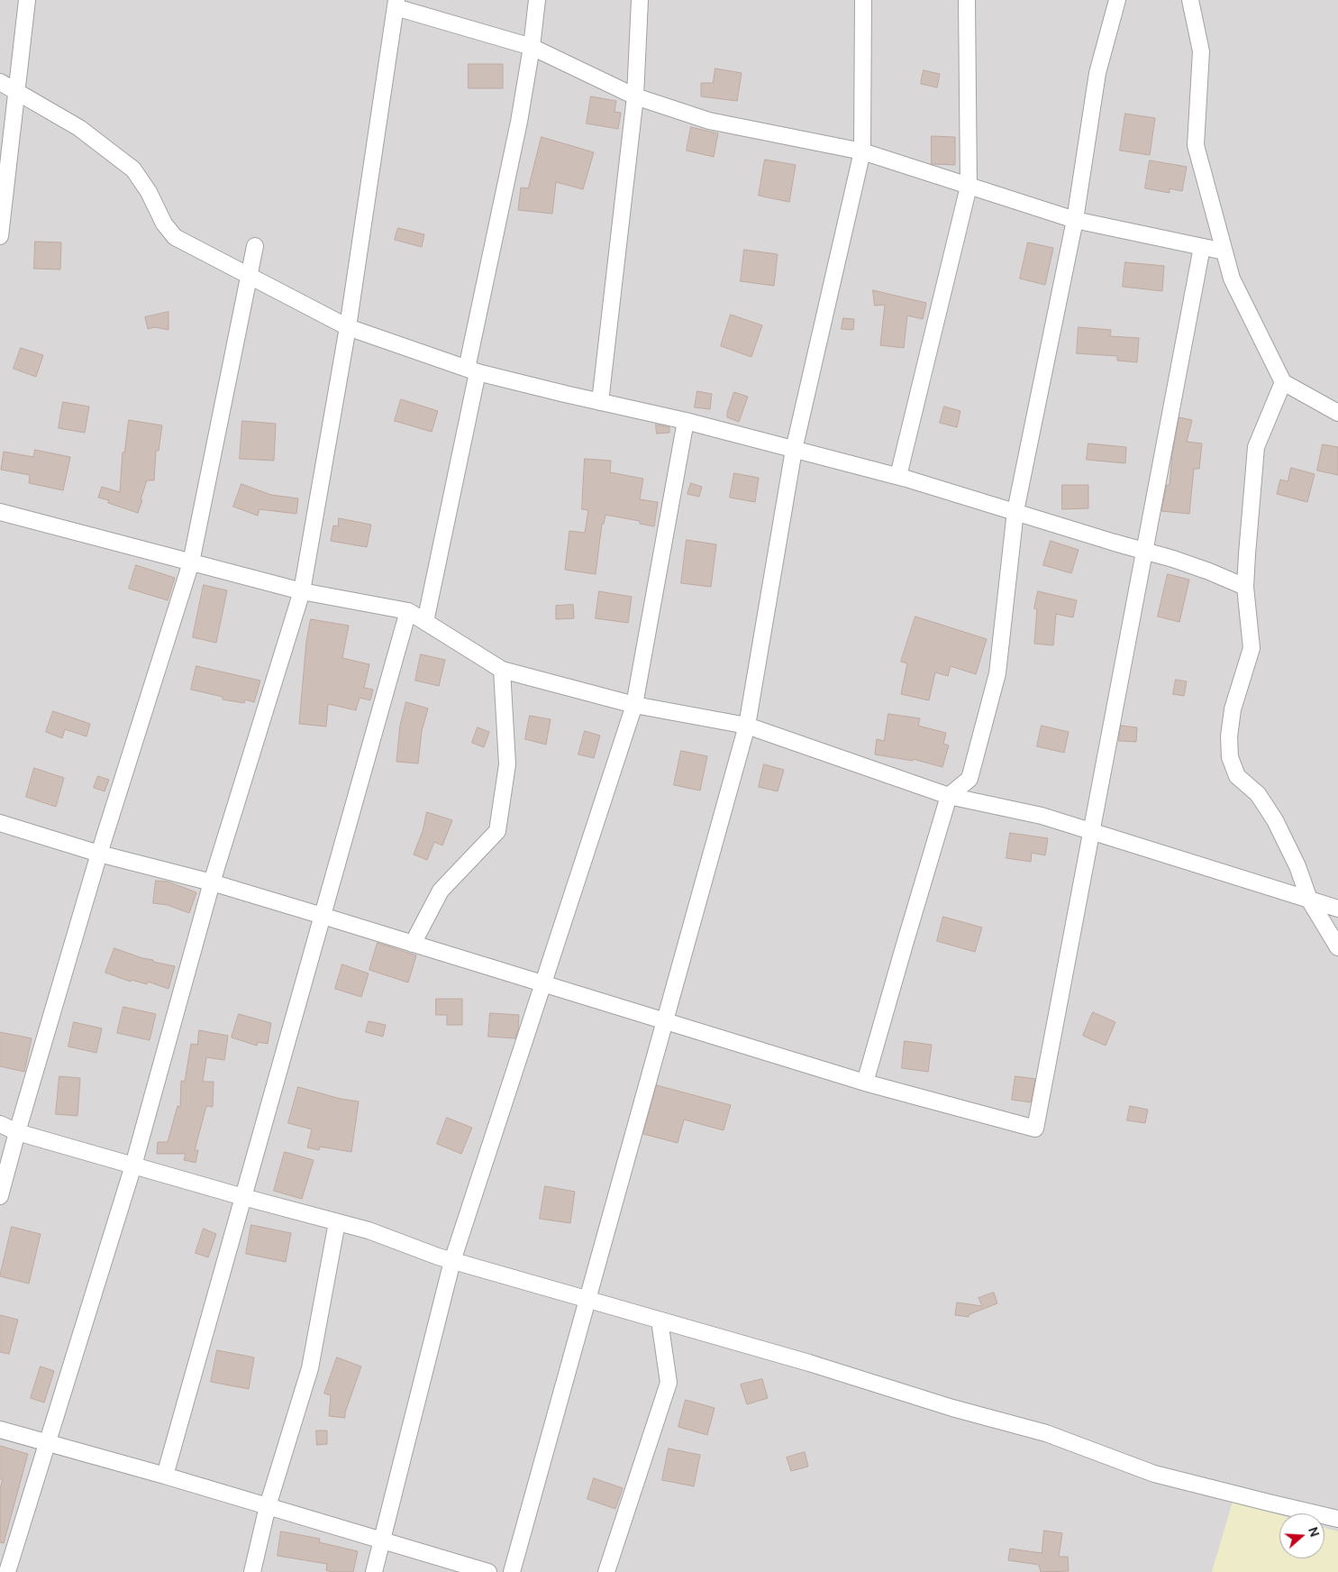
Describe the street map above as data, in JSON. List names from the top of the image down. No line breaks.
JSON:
{"north":"right"}
